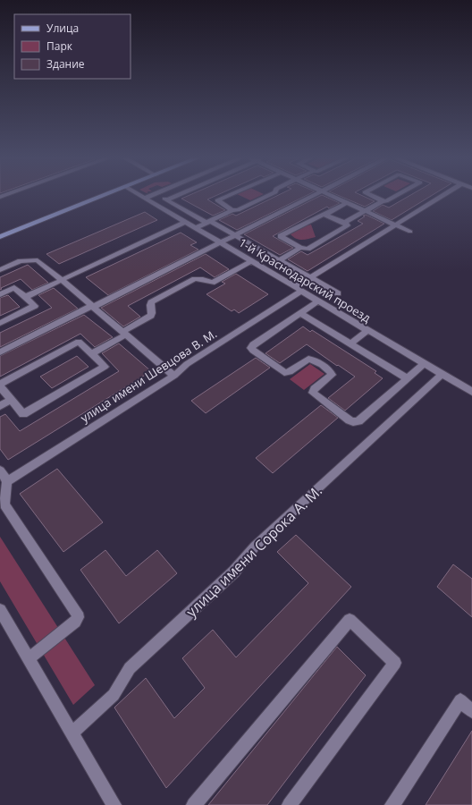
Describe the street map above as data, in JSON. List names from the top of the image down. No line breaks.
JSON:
{"streets":{"street":["1-й Краснодарский проезд","улица имени Шевцова В. М.","улица имени Сорока А. М."]},"crossings":[["1-й Краснодарский проезд","улица имени Шевцова В. М."],["1-й Краснодарский проезд","улица имени Сорока А. М."]],"legend":["Улица","Парк","Здание"]}
